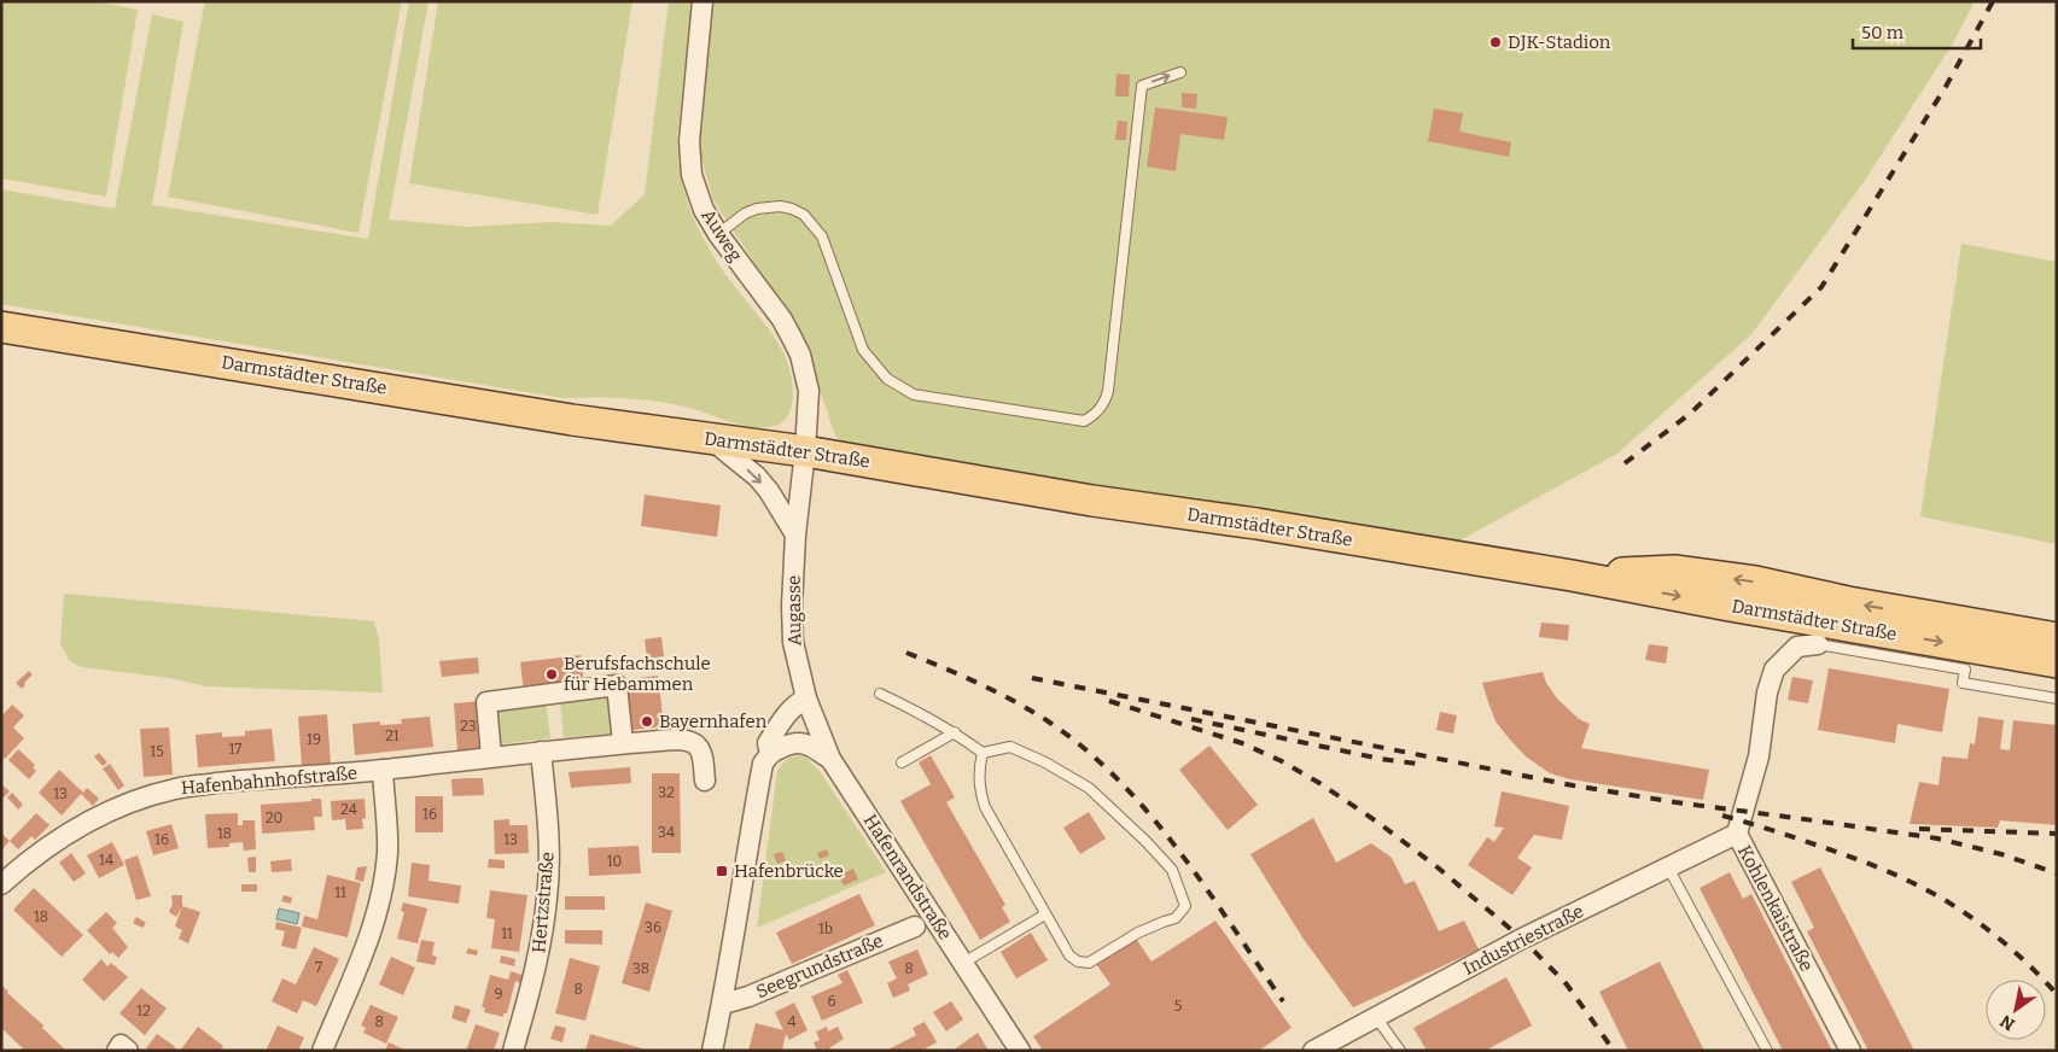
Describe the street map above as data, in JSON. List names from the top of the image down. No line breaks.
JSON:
{"streets":{"main road":["Darmstädter Straße"],"street":["Auweg","Augasse","Hafenbahnhofstraße","Hafenrandstraße","Hertzstraße","Kohlenkaistraße","Industriestraße","Seegrundstraße"]},"crossings":[["Auweg","Darmstädter Straße"],["Auweg","Augasse"],["Darmstädter Straße","Augasse"],["Augasse","Hafenrandstraße"],["Hafenbahnhofstraße","Hertzstraße"],["Kohlenkaistraße","Industriestraße"]],"places":{"other":["DJK-Stadion","Berufsfachschule für Hebammen","Bayernhafen"],"transit":["Hafenbrücke"]},"house_numbers":["23","21","19","17","15","32","13","24","16","20","34","18","16","13","14","10","11","18","36","1b","11","7","38","8","8","9","6","5","12","8","4"],"scale_bar":"50 m","north":"bottom left"}
